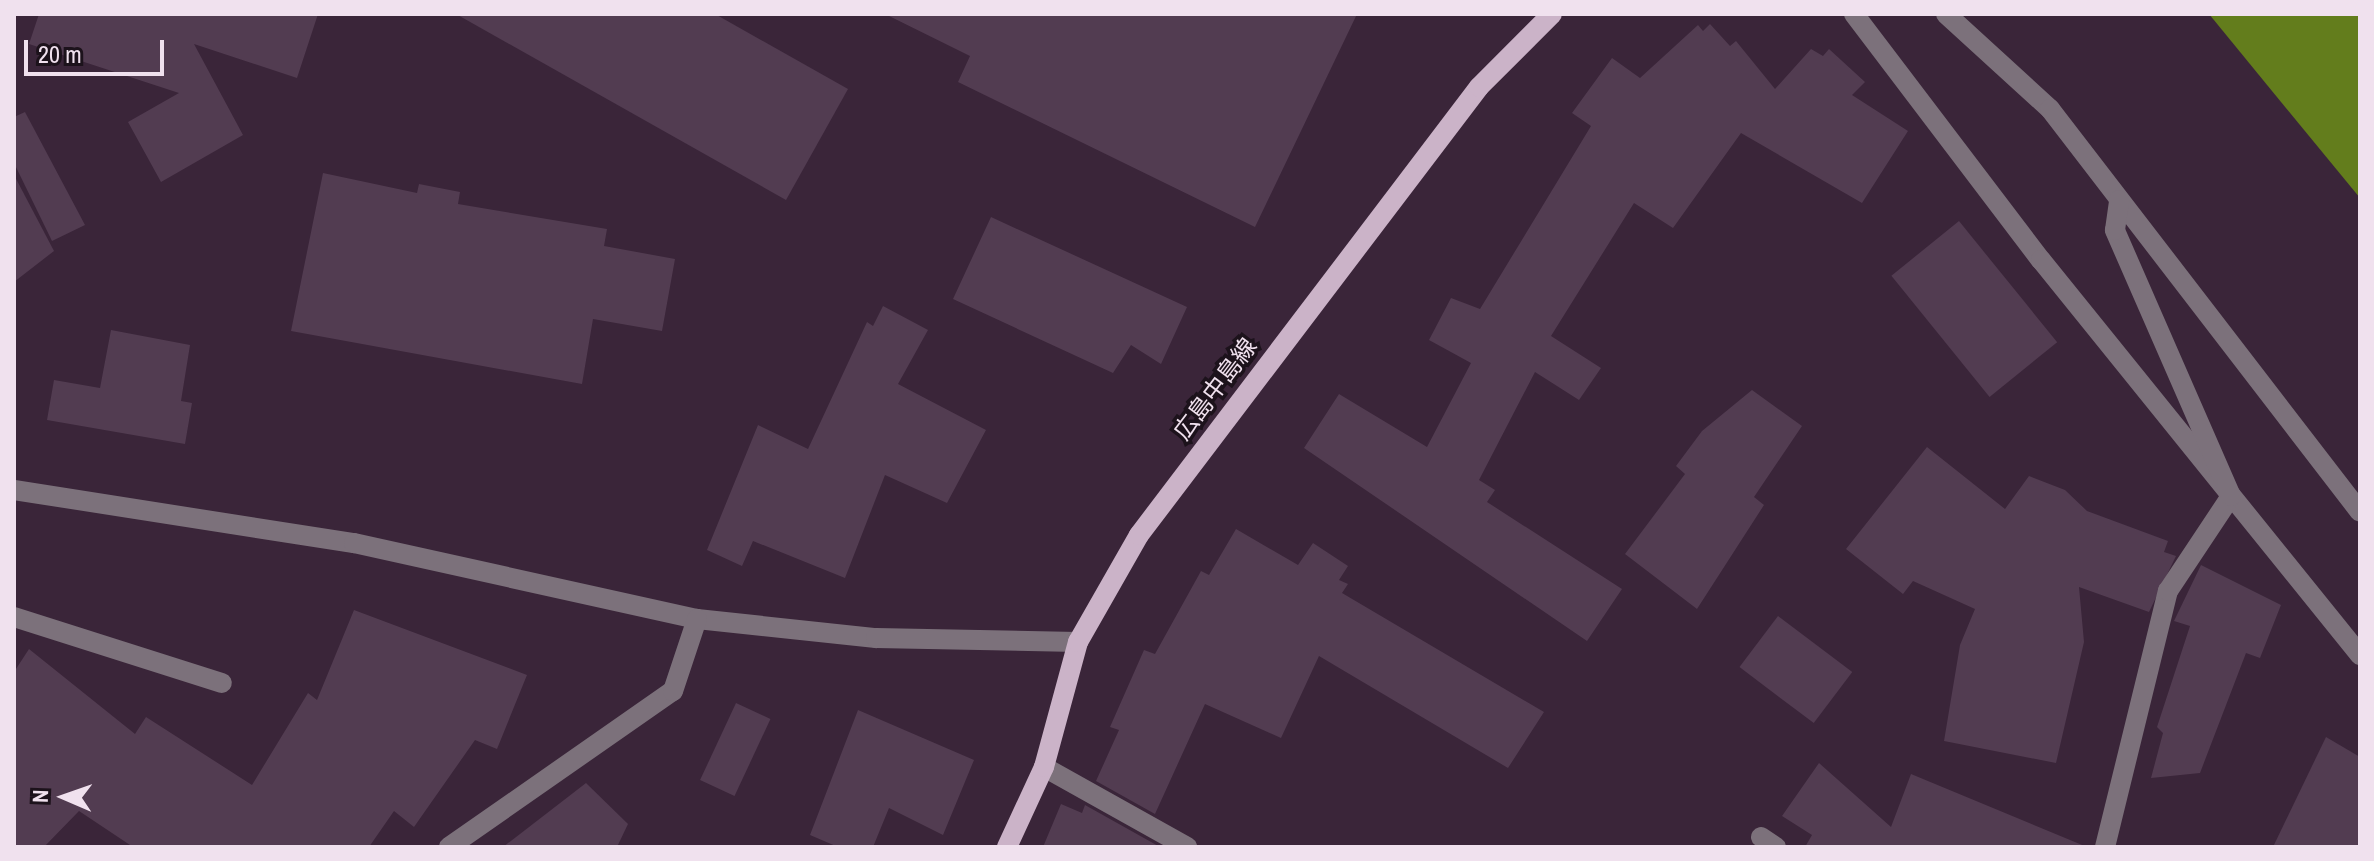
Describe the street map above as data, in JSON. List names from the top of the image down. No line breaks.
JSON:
{"streets":{"main road":["広島中島線"]},"scale_bar":"20 m","north":"left"}
